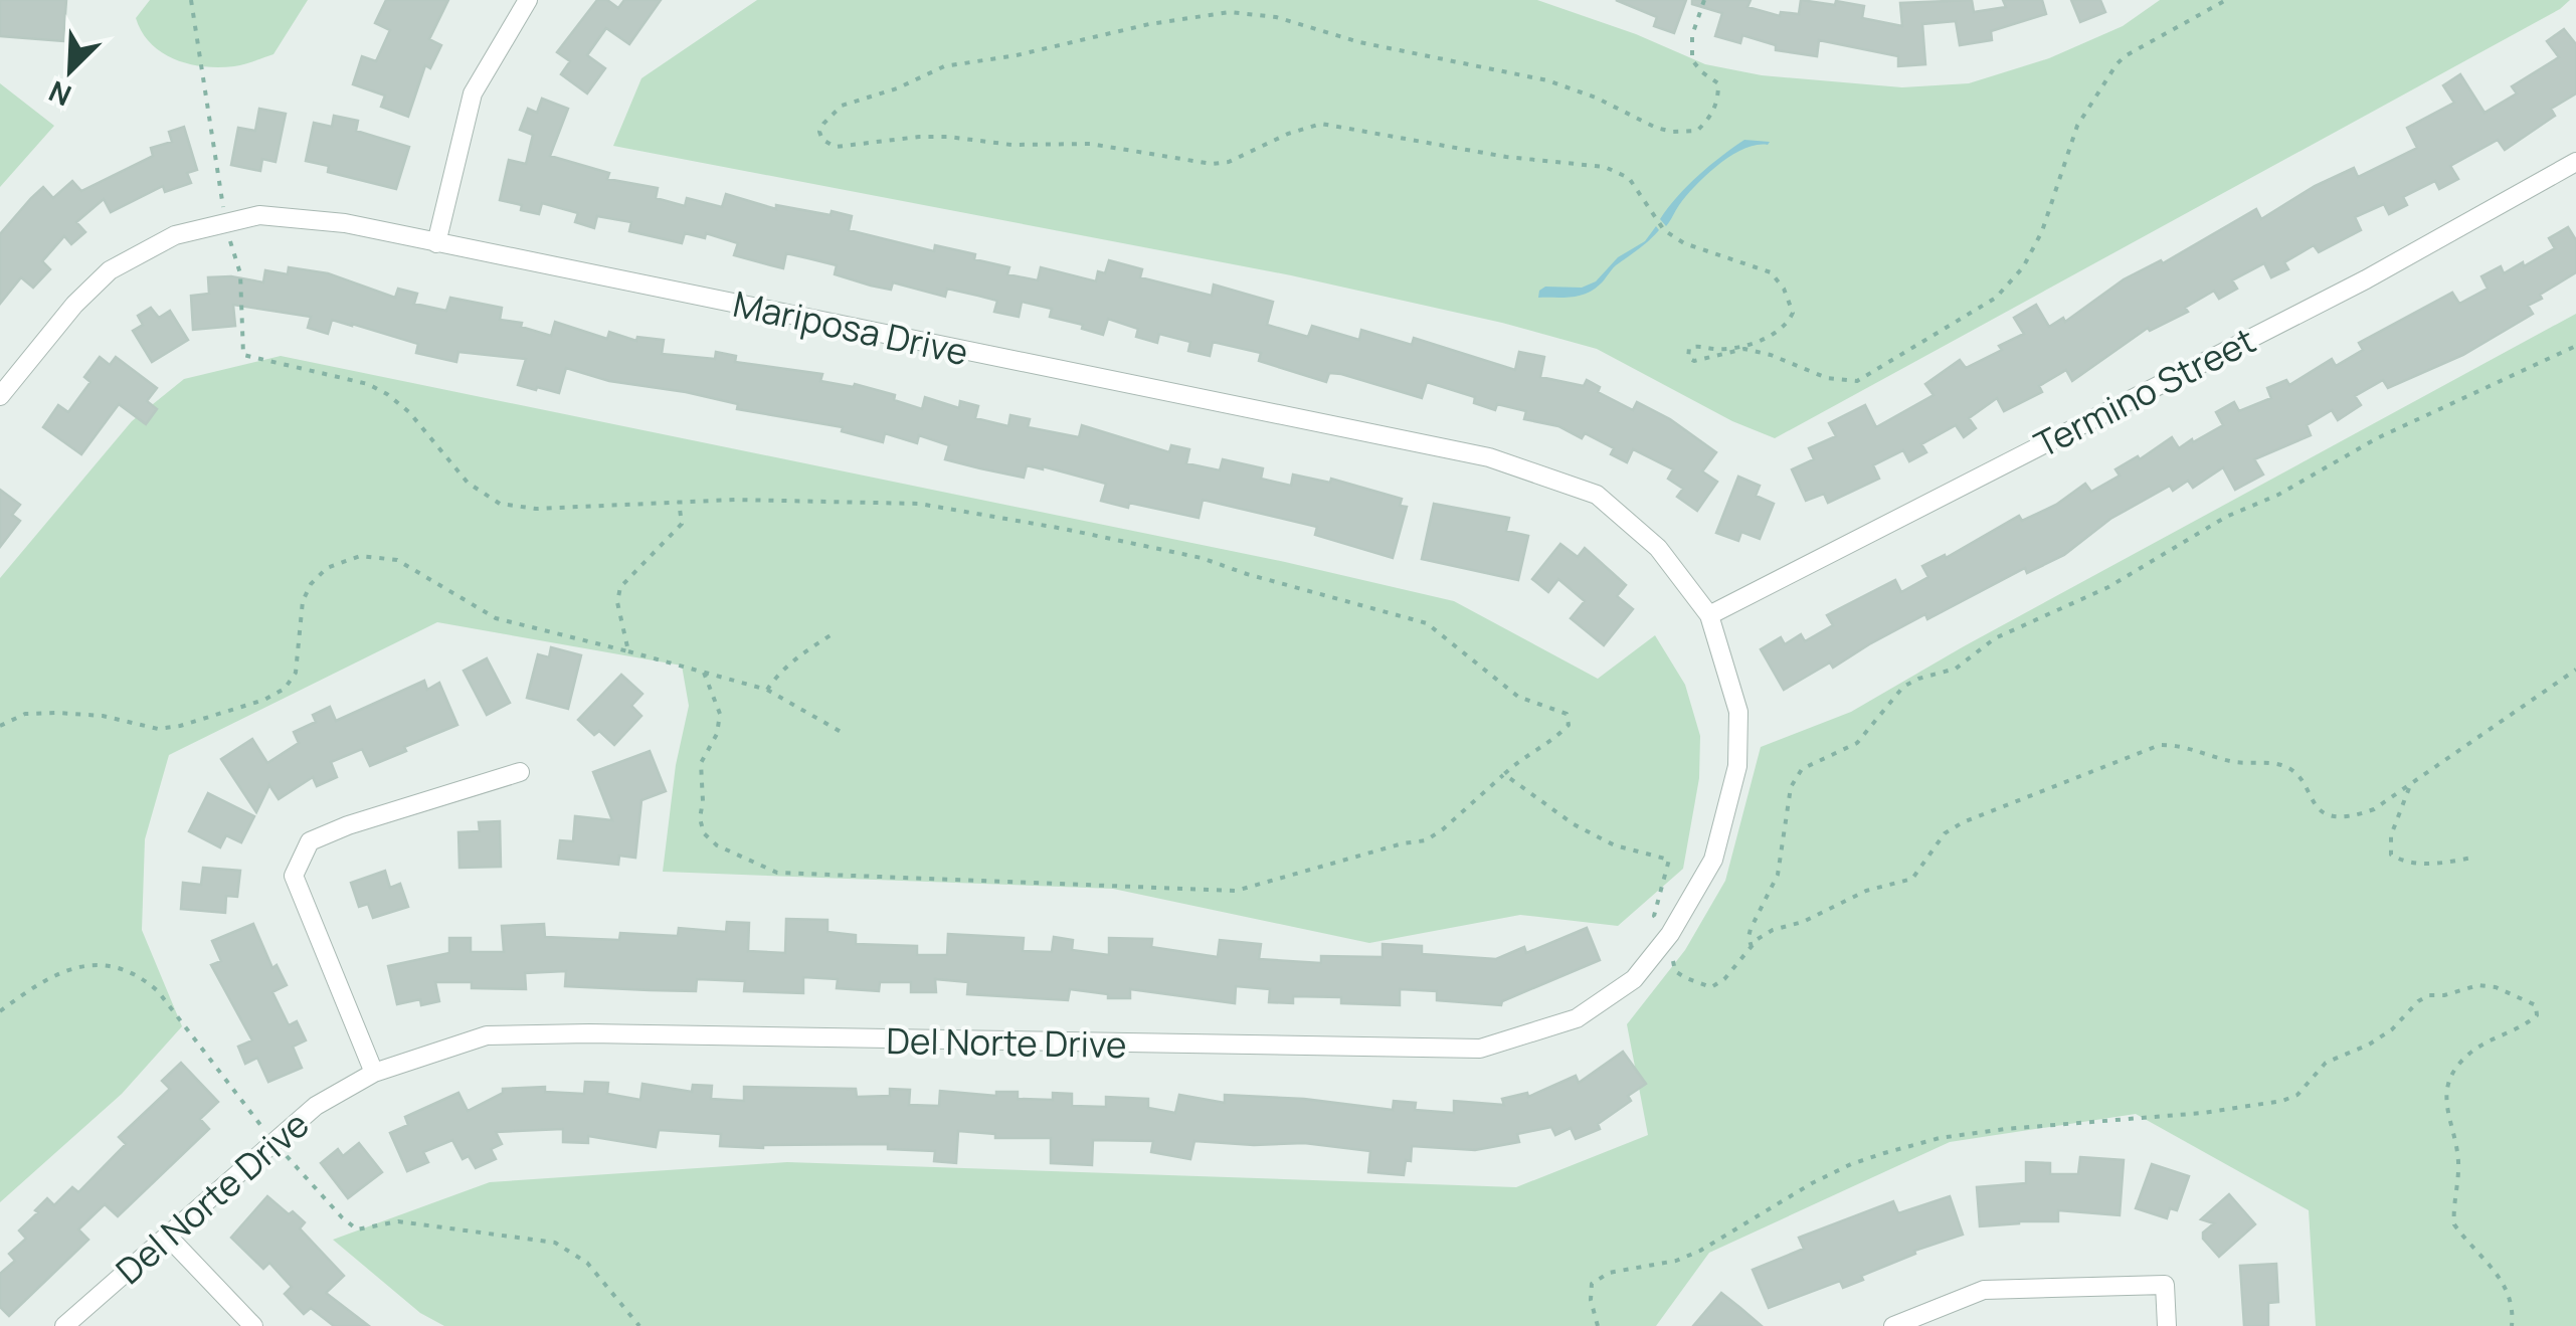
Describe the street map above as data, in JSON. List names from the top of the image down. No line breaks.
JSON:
{"streets":{"street":["Mariposa Drive","Termino Street","Del Norte Drive"]},"crossings":[["Mariposa Drive","Termino Street"],["Mariposa Drive","Del Norte Drive"],["Termino Street","Del Norte Drive"]],"north":"bottom left"}
